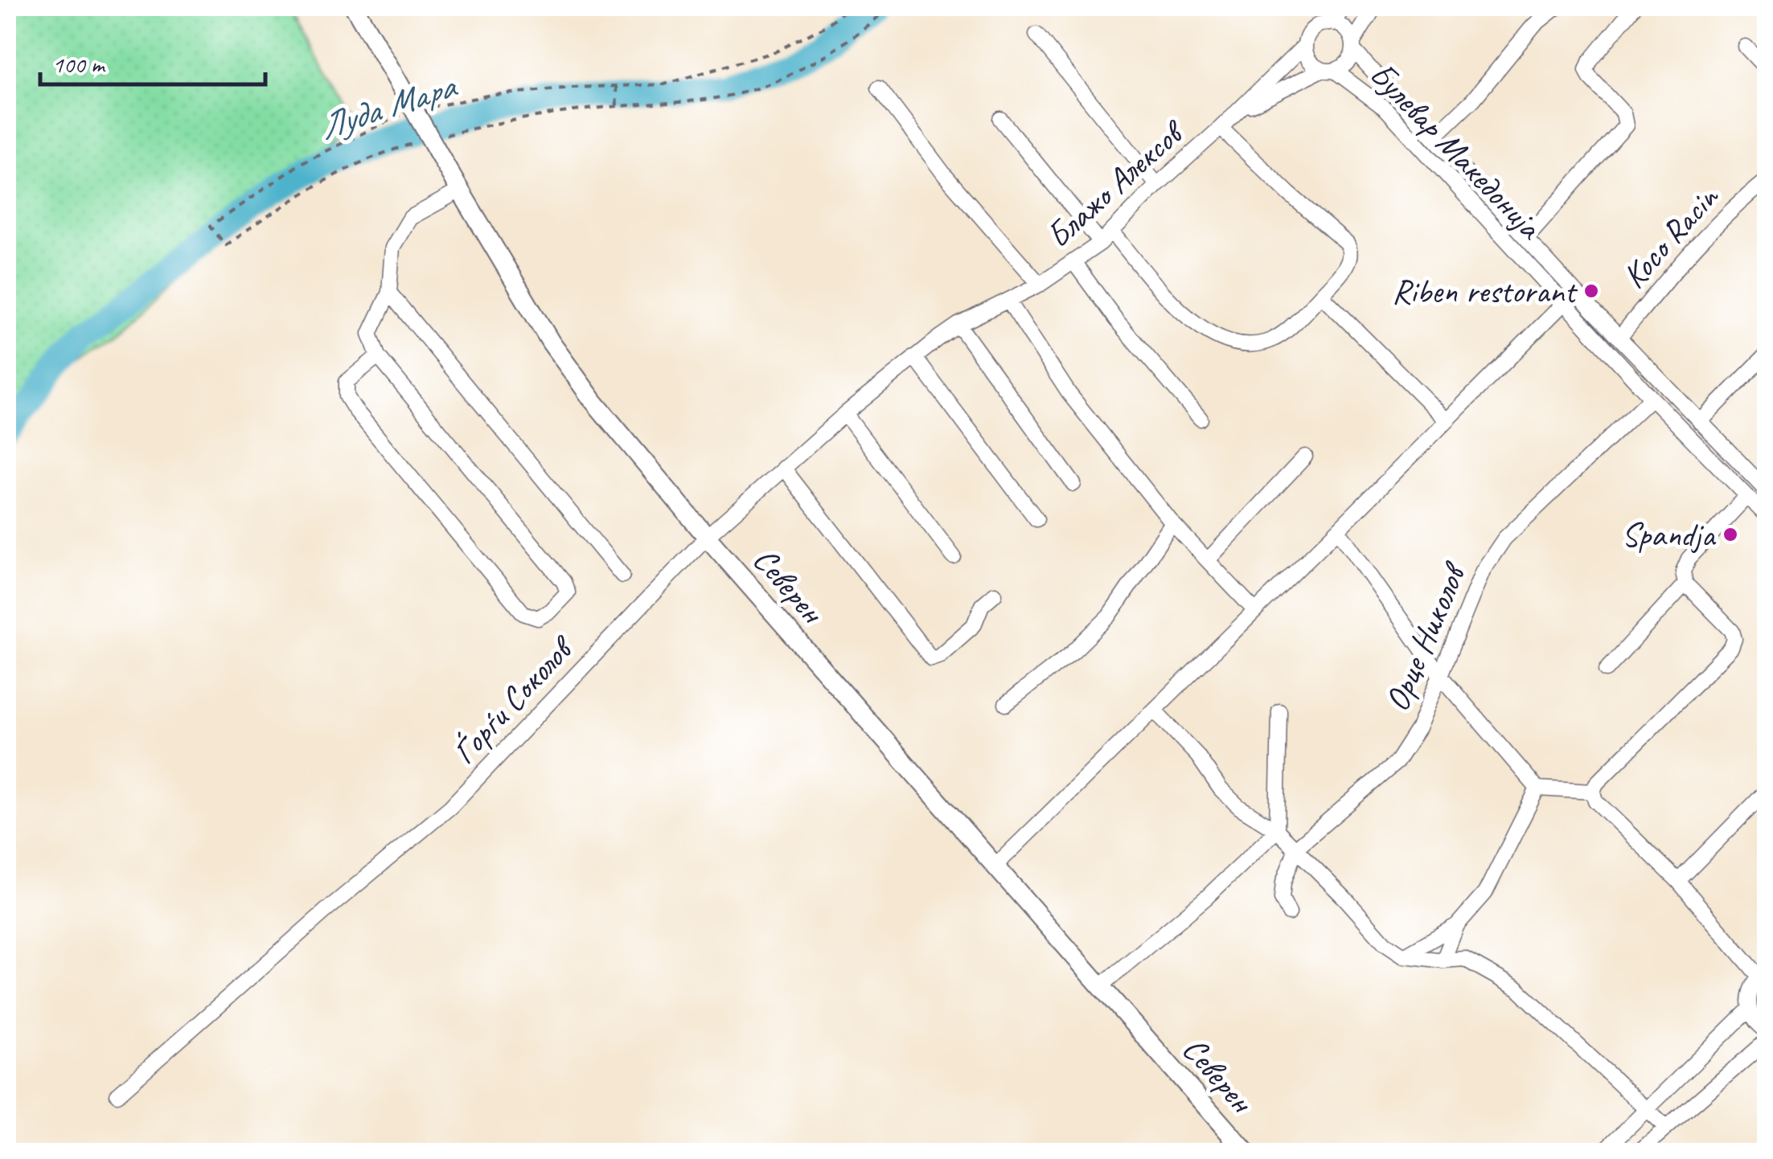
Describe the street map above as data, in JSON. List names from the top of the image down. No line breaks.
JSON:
{"streets":{"main road":["Северен"],"street":["Булевар Македонија","Блажо Алексов","Koco Racin","Орце Николов","Ѓорѓи Соколов"]},"crossings":[["Булевар Македонија","Блажо Алексов"],["Булевар Македонија","Koco Racin"],["Булевар Македонија","Орце Николов"],["Блажо Алексов","Ѓорѓи Соколов"],["Северен","Ѓорѓи Соколов"]],"water":["Луда Мара"],"places":["Riben restorant","Spandja"],"scale_bar":"100 m"}
